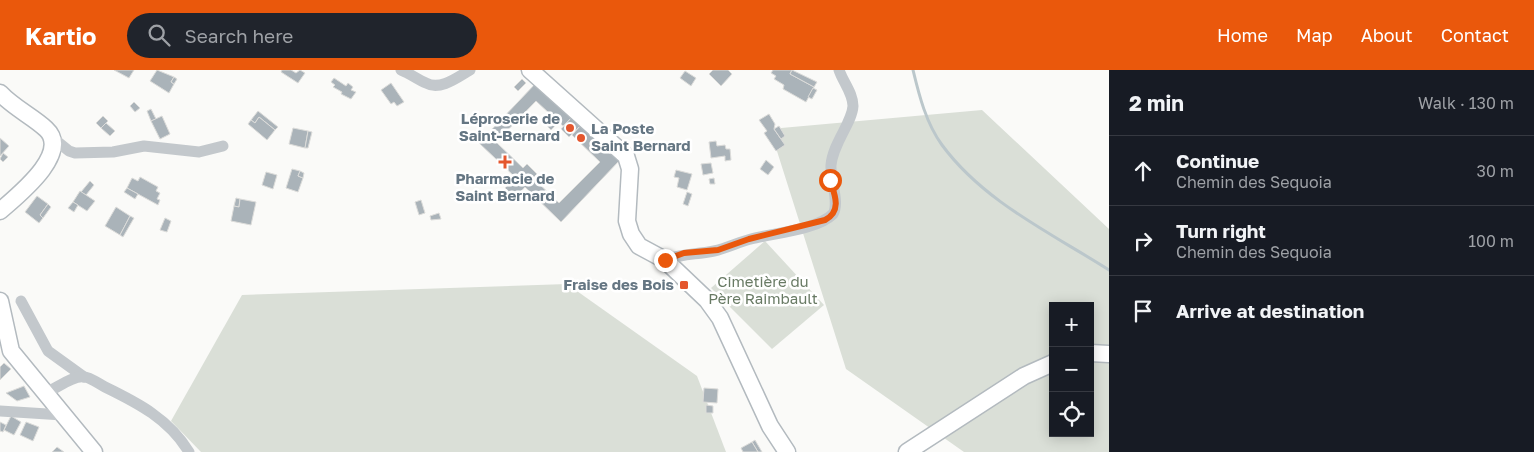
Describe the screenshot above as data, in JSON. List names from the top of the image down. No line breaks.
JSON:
{"parks":["Cimetière du Père Raimbault"],"places":{"other":["Léproserie de Saint-Bernard","La Poste Saint Bernard"],"health":["Pharmacie de Saint Bernard"],"transit":["Fraise des Bois"]},"page":{"header":"Kartio","search":"Search here","nav":["Home","Map","About","Contact"],"heading":["2 min","Walk · 130 m"],"list":[["Continue","Chemin des Sequoia","30 m"],["Turn right","Chemin des Sequoia","100 m"],"Arrive at destination"],"map_buttons":["+","−"]}}
